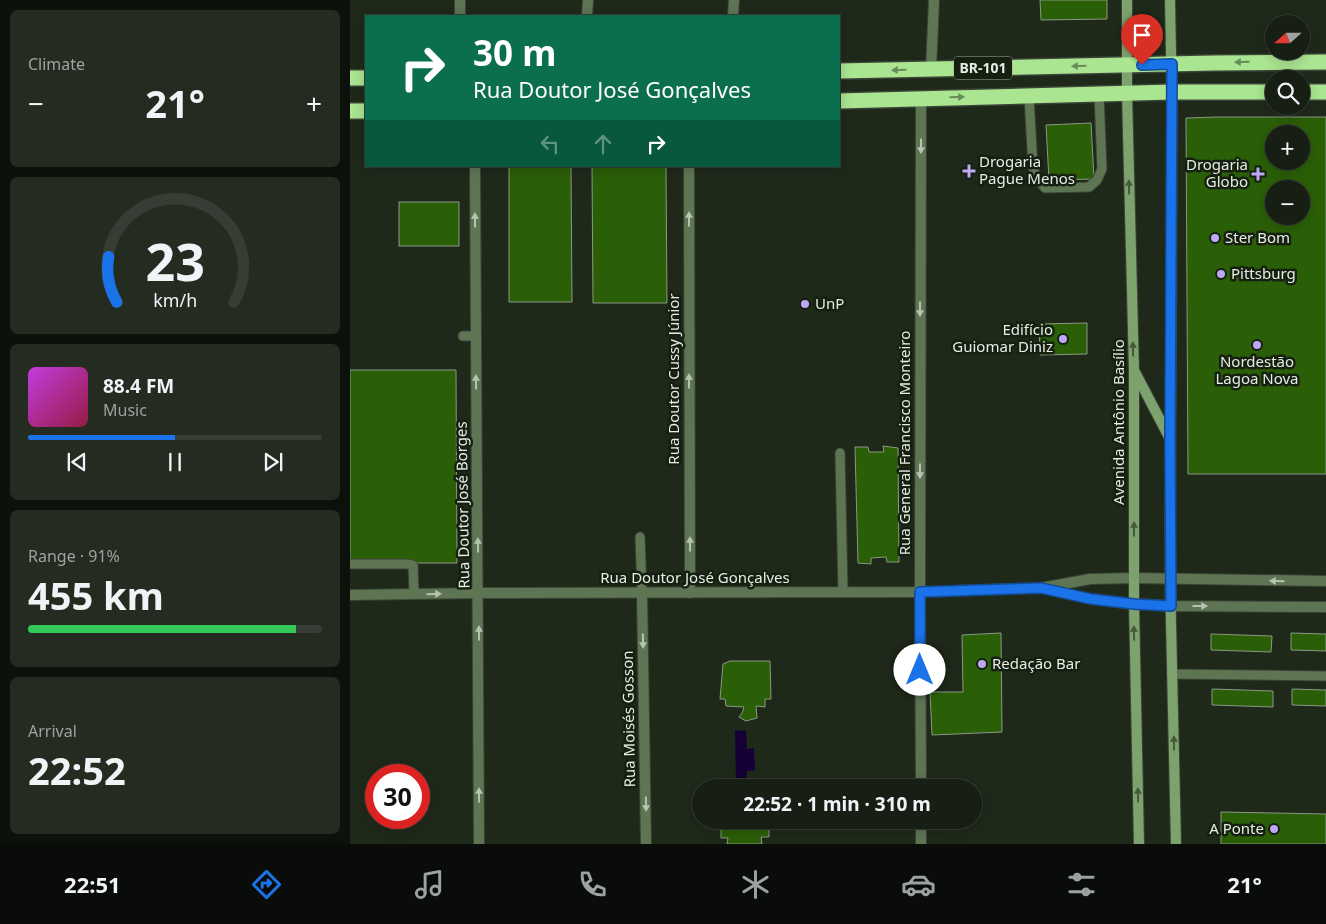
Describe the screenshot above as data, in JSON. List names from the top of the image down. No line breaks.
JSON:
{"streets":{"highway":["BR-101"],"main road":["Avenida Antônio Basílio"],"street":["Rua Doutor Cussy Júnior","Rua General Francisco Monteiro","Rua Doutor José Borges","Rua Doutor José Gonçalves","Rua Moisés Gosson"]},"crossings":[["BR-101","Avenida Antônio Basílio"],["BR-101","Rua General Francisco Monteiro"],["Rua Doutor Cussy Júnior","Rua Doutor José Gonçalves"],["Avenida Antônio Basílio","Rua Doutor José Gonçalves"],["Rua General Francisco Monteiro","Rua Doutor José Gonçalves"],["Rua Doutor José Borges","Rua Doutor José Gonçalves"],["Rua Doutor José Gonçalves","Rua Moisés Gosson"]],"one_way":["Rua Doutor Cussy Júnior","Rua General Francisco Monteiro","Rua Doutor José Borges","Rua Moisés Gosson"],"places":{"health":["Drogaria Pague Menos","Drogaria Globo"],"other":["Ster Bom","Pittsburg","UnP","Edifício Guiomar Diniz","Nordestão Lagoa Nova","Redação Bar","A Ponte"]},"north":"left","page":{"tile":["Climate",["Range · 91%","455 km"],["Arrival","22:52"]],"map_buttons":["+","−"],"turn":["30 m","Rua Doutor José Gonçalves"],"heat":["−","21°","+"],"song":["88.4 FM","Music"],"limit":"30","trip":"22:52 · 1 min · 310 m","tabs":["22:51","21°"],"gauge":["23","km/h"]}}
